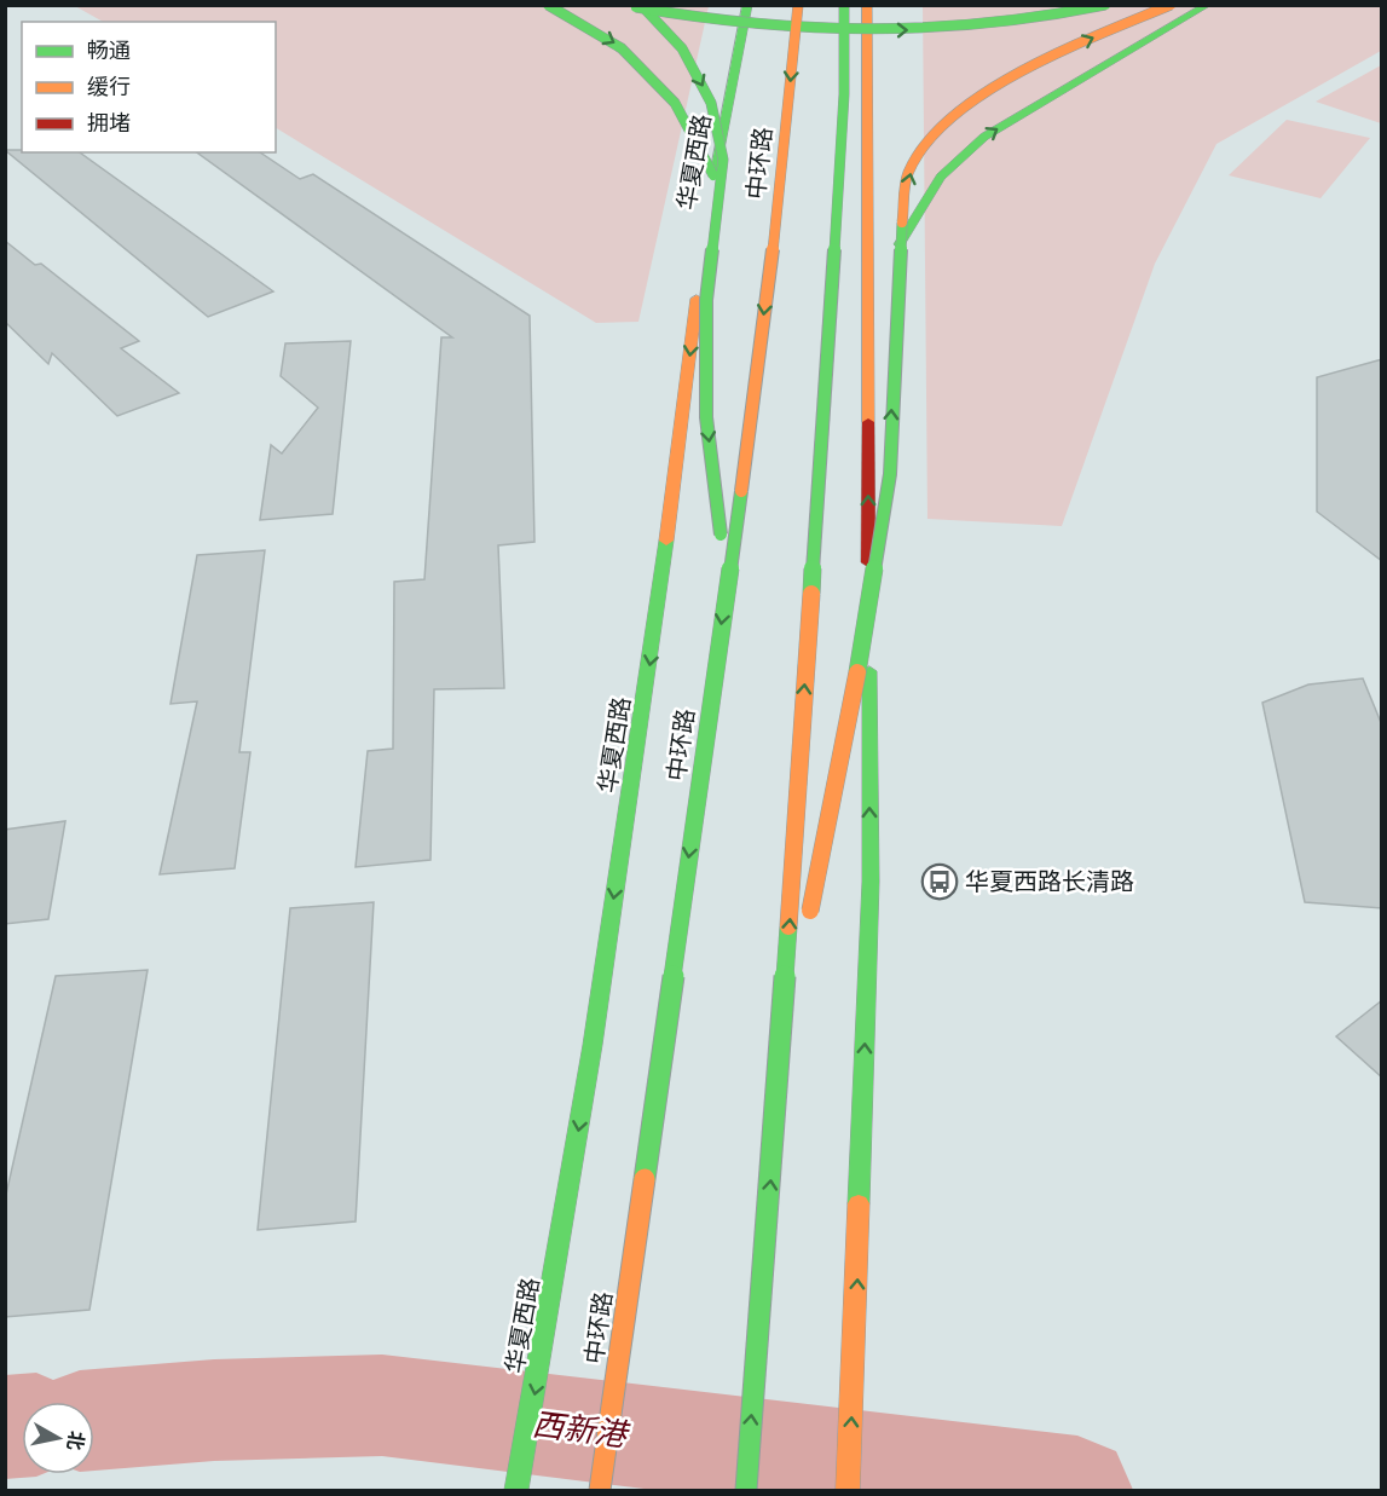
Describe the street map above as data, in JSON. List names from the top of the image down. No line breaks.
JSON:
{"streets":{"main road":["华夏西路","中环路"]},"water":["西新港"],"places":{"bus stop":["华夏西路长清路"]},"legend":["畅通","缓行","拥堵"],"north":"right"}
